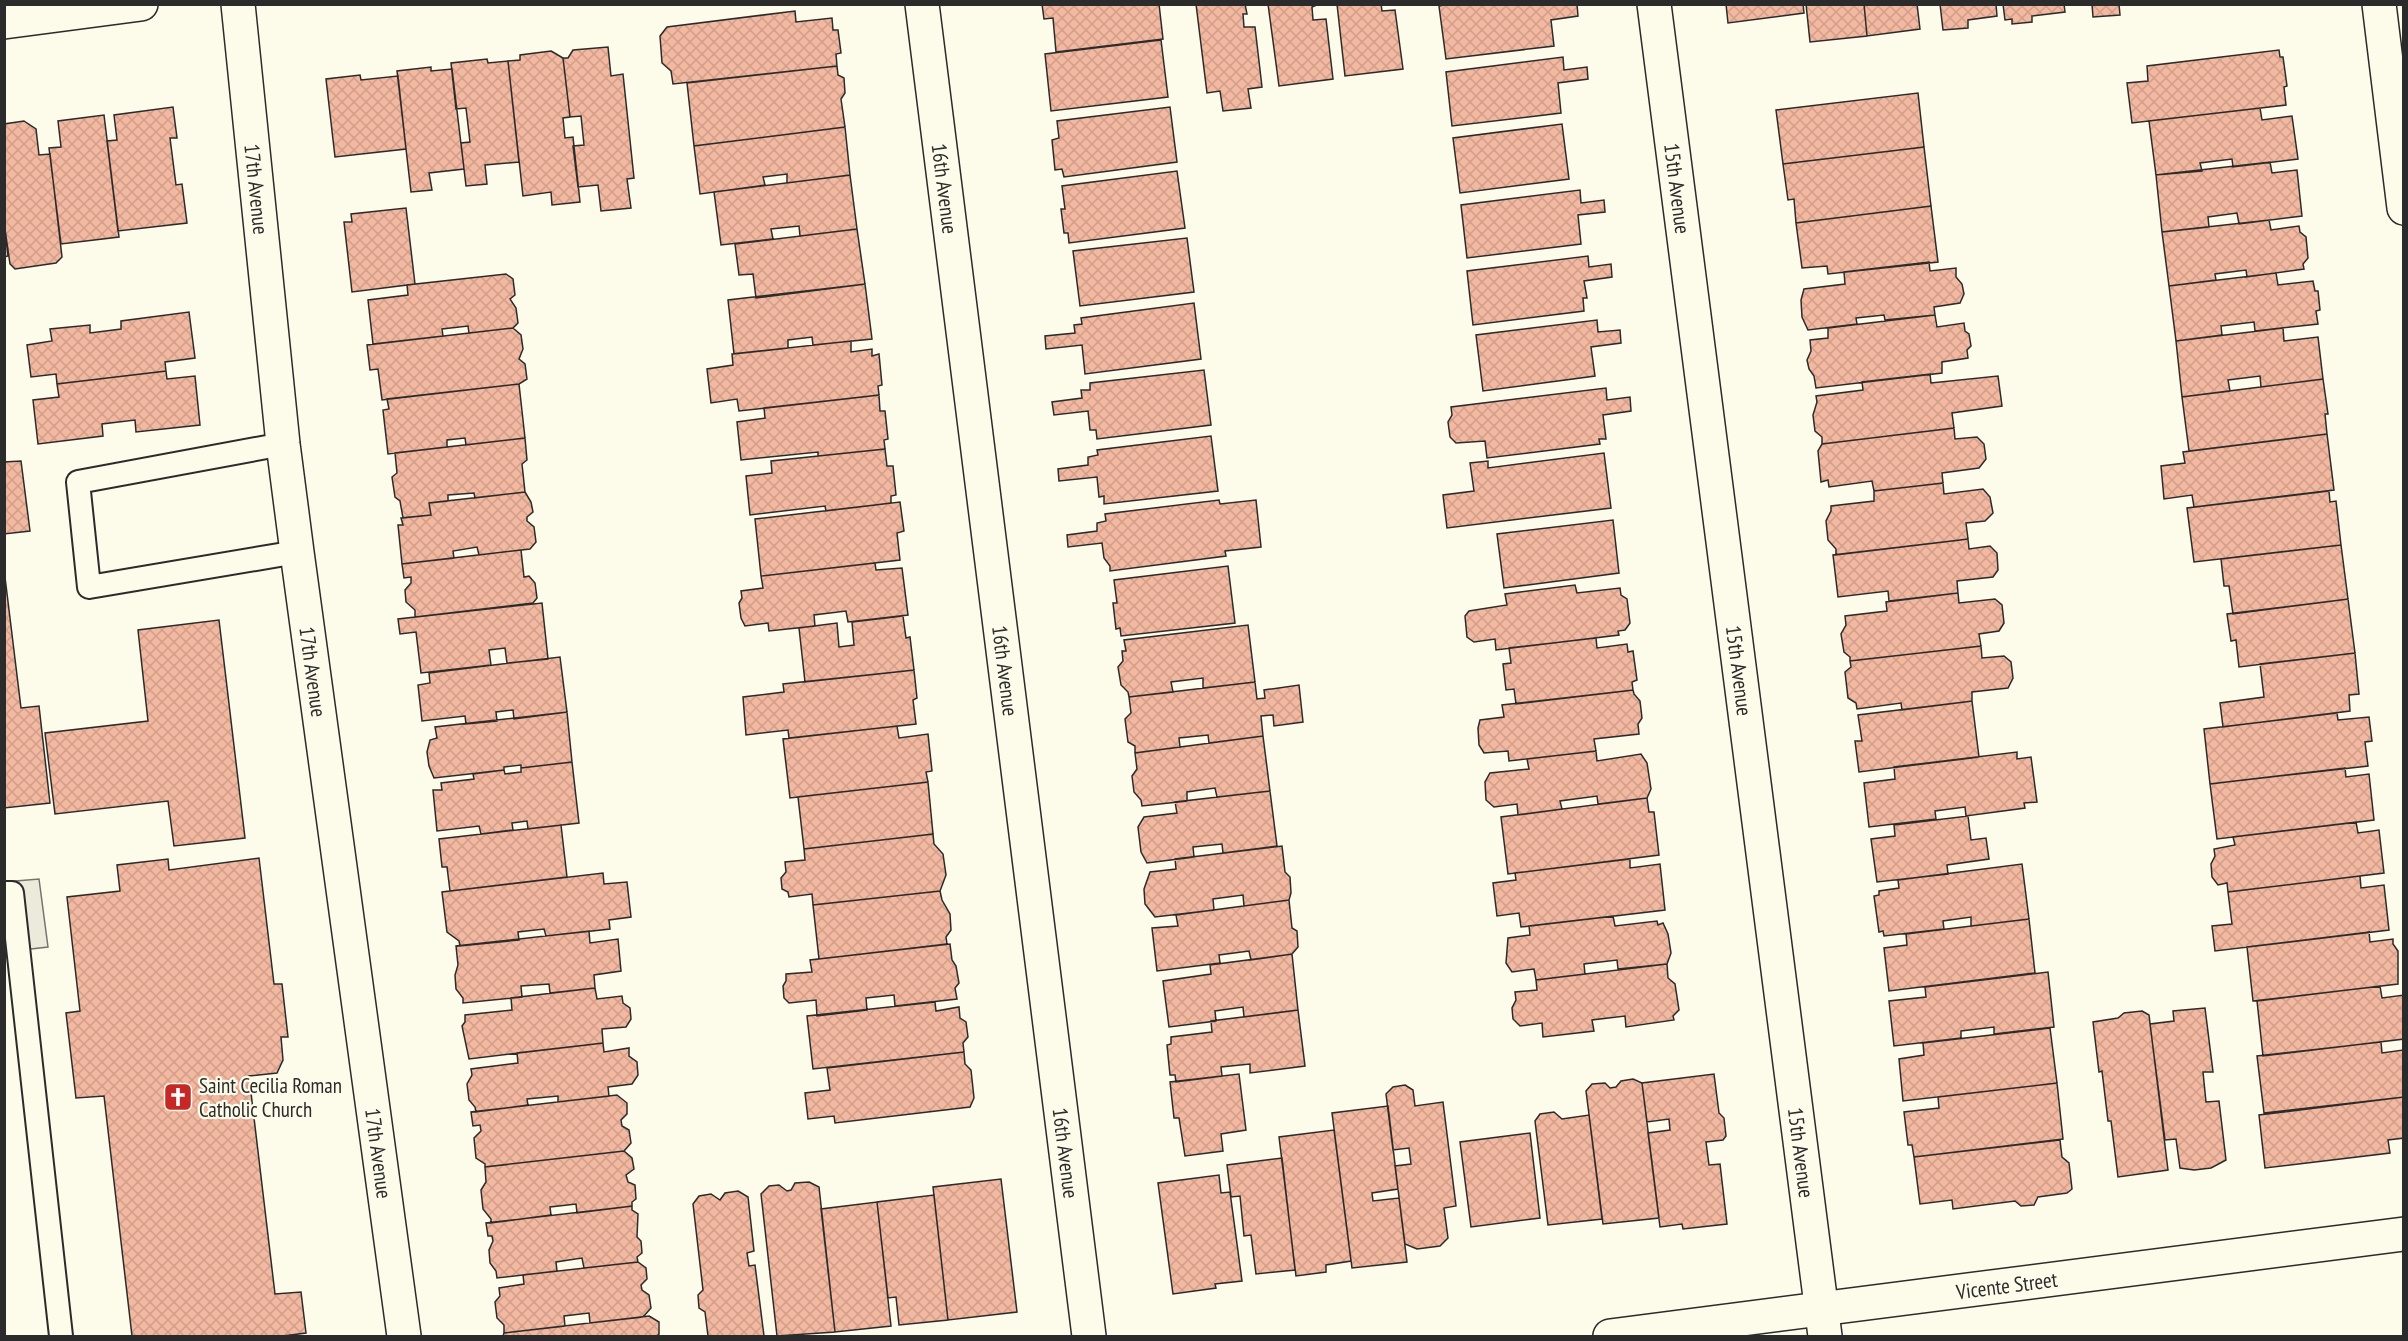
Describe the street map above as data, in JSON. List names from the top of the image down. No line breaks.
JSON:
{"streets":{"street":["16th Avenue","15th Avenue","17th Avenue","Vicente Street"]},"crossings":[["15th Avenue","Vicente Street"]],"places":{"church":["Saint Cecilia Roman Catholic Church"]}}
